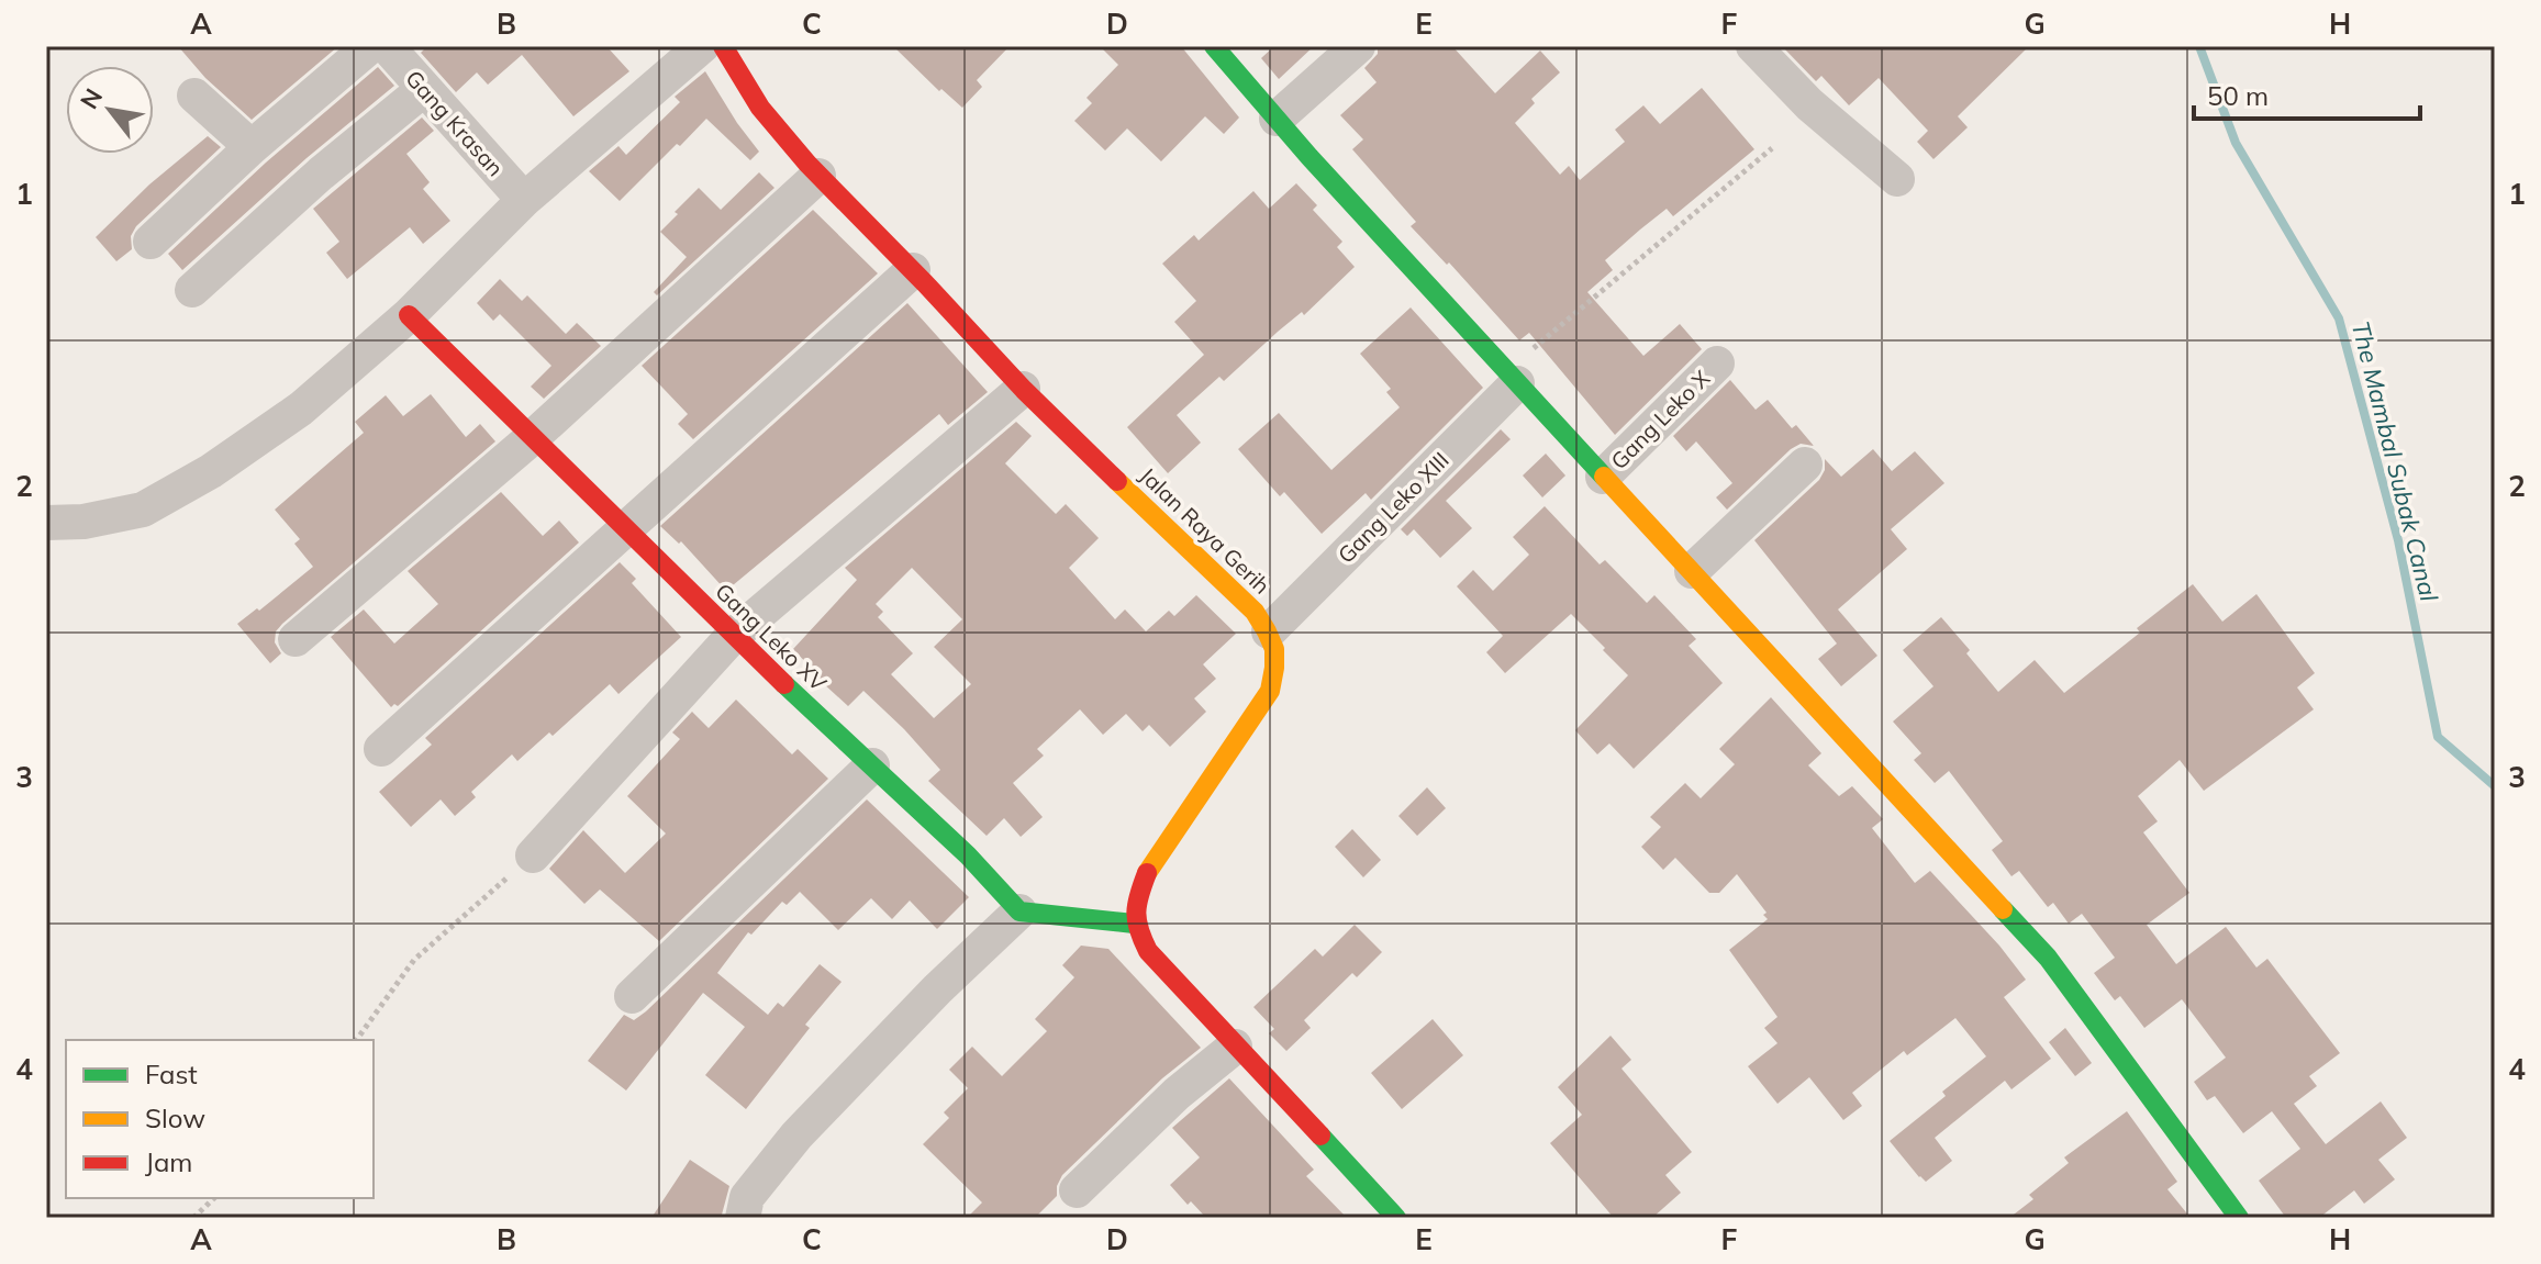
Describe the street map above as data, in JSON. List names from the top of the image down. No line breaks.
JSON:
{"streets":{"street":["Gang Krasan","Gang Leko X","Gang Leko XIII","Jalan Raya Gerih","Gang Leko XV"]},"crossings":[["Gang Leko XIII","Jalan Raya Gerih"]],"water":["The Mambal Subak Canal"],"legend":["Fast","Slow","Jam"],"scale_bar":"50 m","north":"top left","grid":{"columns":["A","B","C","D","E","F","G","H"],"rows":["1","2","3","4"]}}
